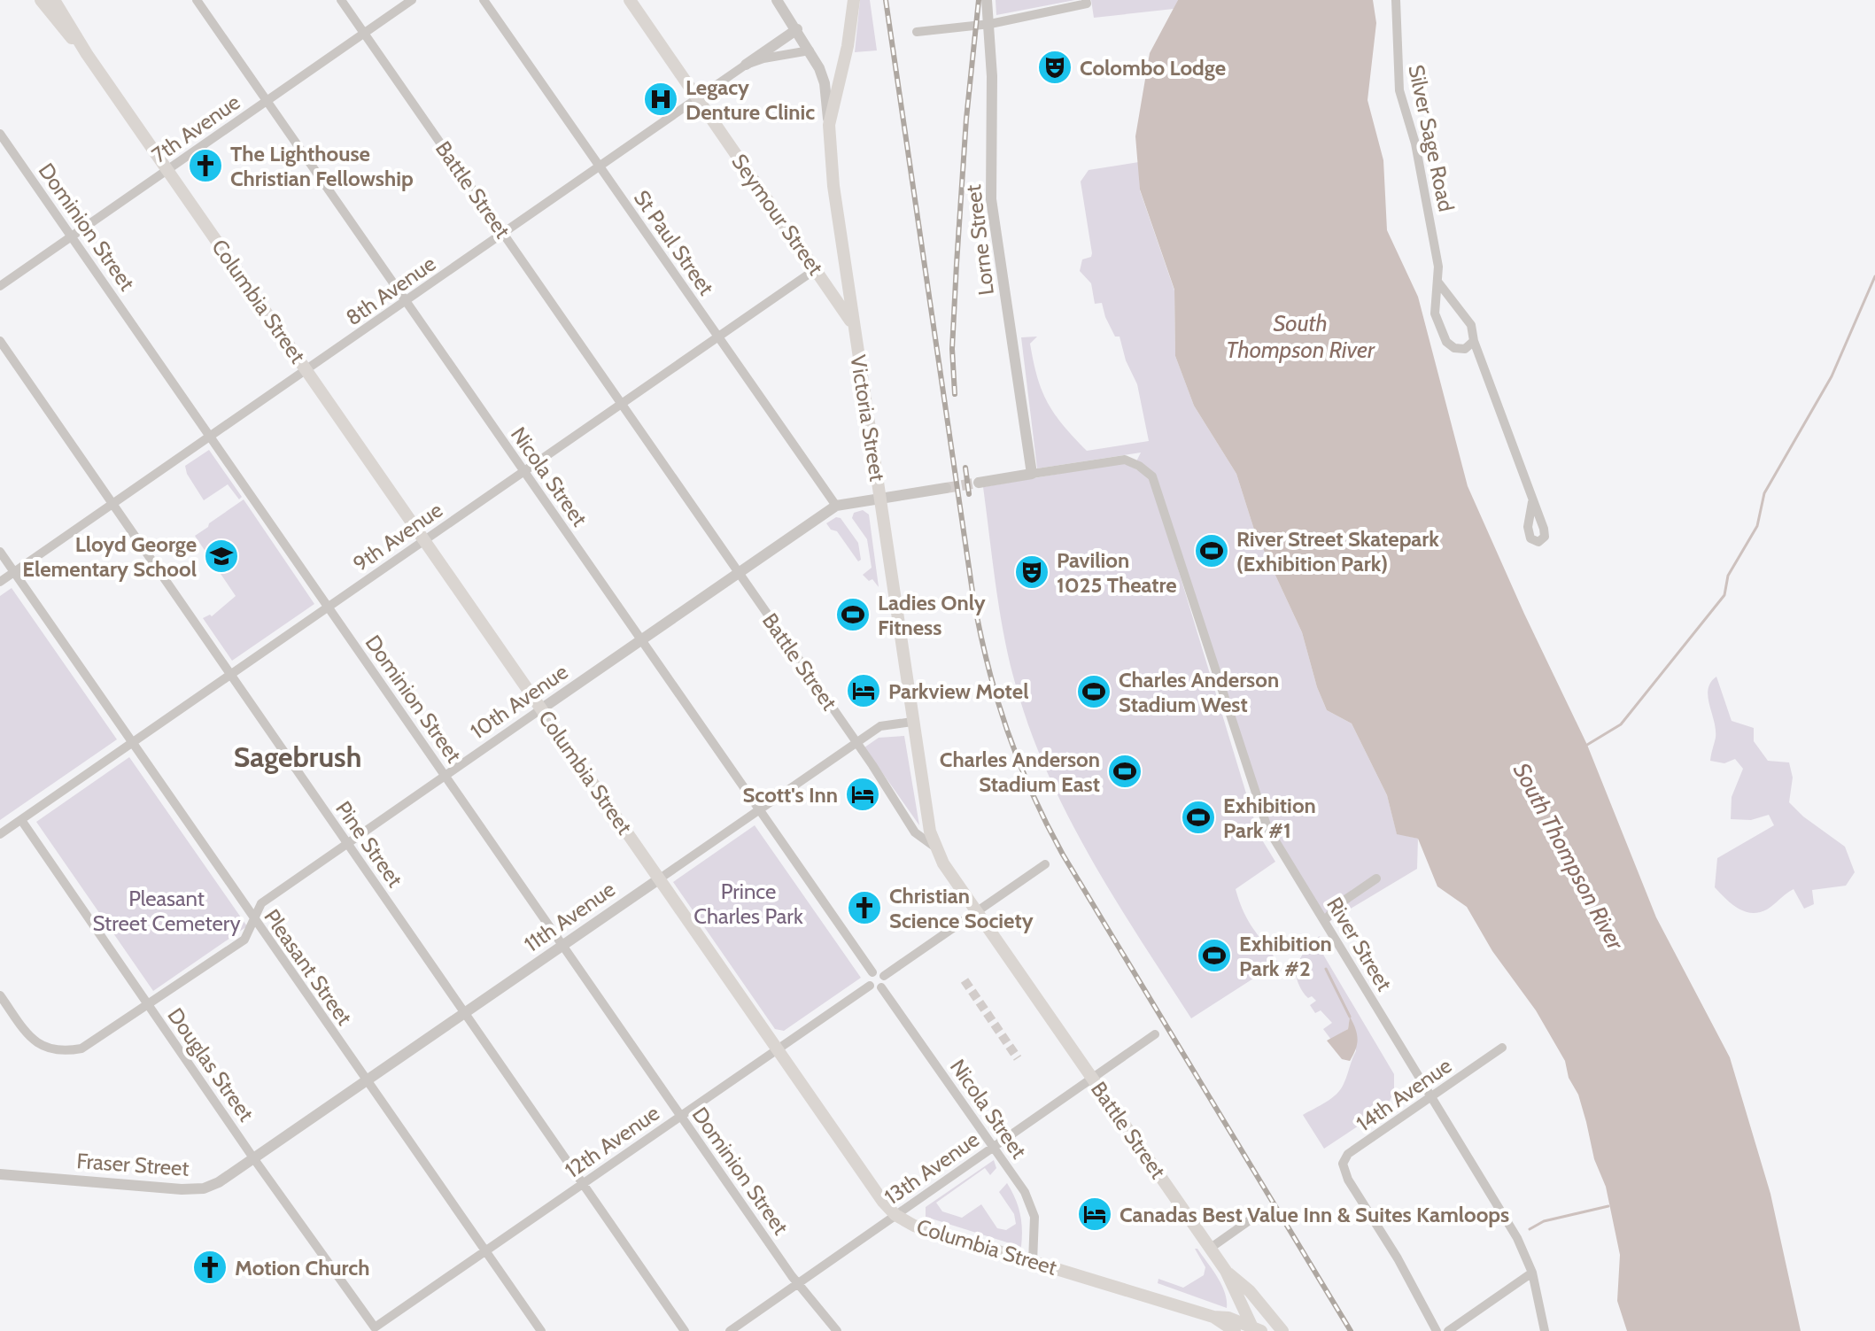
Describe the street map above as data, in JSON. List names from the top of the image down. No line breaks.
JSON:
{"streets":{"main road":["Battle Street","Seymour Street","Columbia Street","Victoria Street"],"street":["7th Avenue","Silver Sage Road","Dominion Street","Lorne Street","St Paul Street","8th Avenue","Nicola Street","9th Avenue","10th Avenue","Pine Street","11th Avenue","River Street","Pleasant Street","Douglas Street","14th Avenue","12th Avenue","Fraser Street","13th Avenue"]},"crossings":[["7th Avenue","Battle Street"],["7th Avenue","Dominion Street"],["7th Avenue","Columbia Street"],["7th Avenue","Nicola Street"],["Battle Street","8th Avenue"],["Battle Street","Columbia Street"],["Battle Street","Victoria Street"],["Battle Street","9th Avenue"],["Battle Street","10th Avenue"],["Battle Street","11th Avenue"],["Battle Street","13th Avenue"],["Seymour Street","8th Avenue"],["Seymour Street","Victoria Street"],["Seymour Street","9th Avenue"],["Dominion Street","8th Avenue"],["Dominion Street","9th Avenue"],["Dominion Street","10th Avenue"],["Dominion Street","11th Avenue"],["Dominion Street","12th Avenue"],["Dominion Street","13th Avenue"],["Lorne Street","River Street"],["St Paul Street","8th Avenue"],["St Paul Street","9th Avenue"],["St Paul Street","10th Avenue"],["8th Avenue","Columbia Street"],["8th Avenue","Victoria Street"],["8th Avenue","Nicola Street"],["8th Avenue","Pine Street"],["8th Avenue","Pleasant Street"],["Columbia Street","Nicola Street"],["Columbia Street","9th Avenue"],["Columbia Street","10th Avenue"],["Columbia Street","11th Avenue"],["Columbia Street","12th Avenue"],["Columbia Street","13th Avenue"],["Victoria Street","10th Avenue"],["Victoria Street","11th Avenue"],["Nicola Street","9th Avenue"],["Nicola Street","10th Avenue"],["Nicola Street","11th Avenue"],["Nicola Street","12th Avenue"],["Nicola Street","13th Avenue"],["9th Avenue","Pine Street"],["9th Avenue","Pleasant Street"],["9th Avenue","Douglas Street"],["10th Avenue","Pine Street"],["10th Avenue","Pleasant Street"],["10th Avenue","Douglas Street"],["Pine Street","11th Avenue"],["Pine Street","12th Avenue"],["11th Avenue","Pleasant Street"],["11th Avenue","Douglas Street"],["11th Avenue","Fraser Street"],["River Street","14th Avenue"],["Pleasant Street","12th Avenue"],["Douglas Street","12th Avenue"],["Douglas Street","Fraser Street"]],"districts":["Sagebrush"],"water":["South Thompson River"],"parks":["Prince Charles Park","Pleasant Street Cemetery"],"places":{"theatre":["Colombo Lodge","Pavilion 1025 Theatre"],"hospital":["Legacy Denture Clinic"],"church":["The Lighthouse Christian Fellowship","Christian Science Society","Motion Church"],"sports":["River Street Skatepark (Exhibition Park)","Ladies Only Fitness","Charles Anderson Stadium West","Charles Anderson Stadium East","Exhibition Park #1","Exhibition Park #2"],"school or university":["Lloyd George Elementary School"],"hotel":["Parkview Motel","Scott's Inn","Canadas Best Value Inn & Suites Kamloops"]}}
